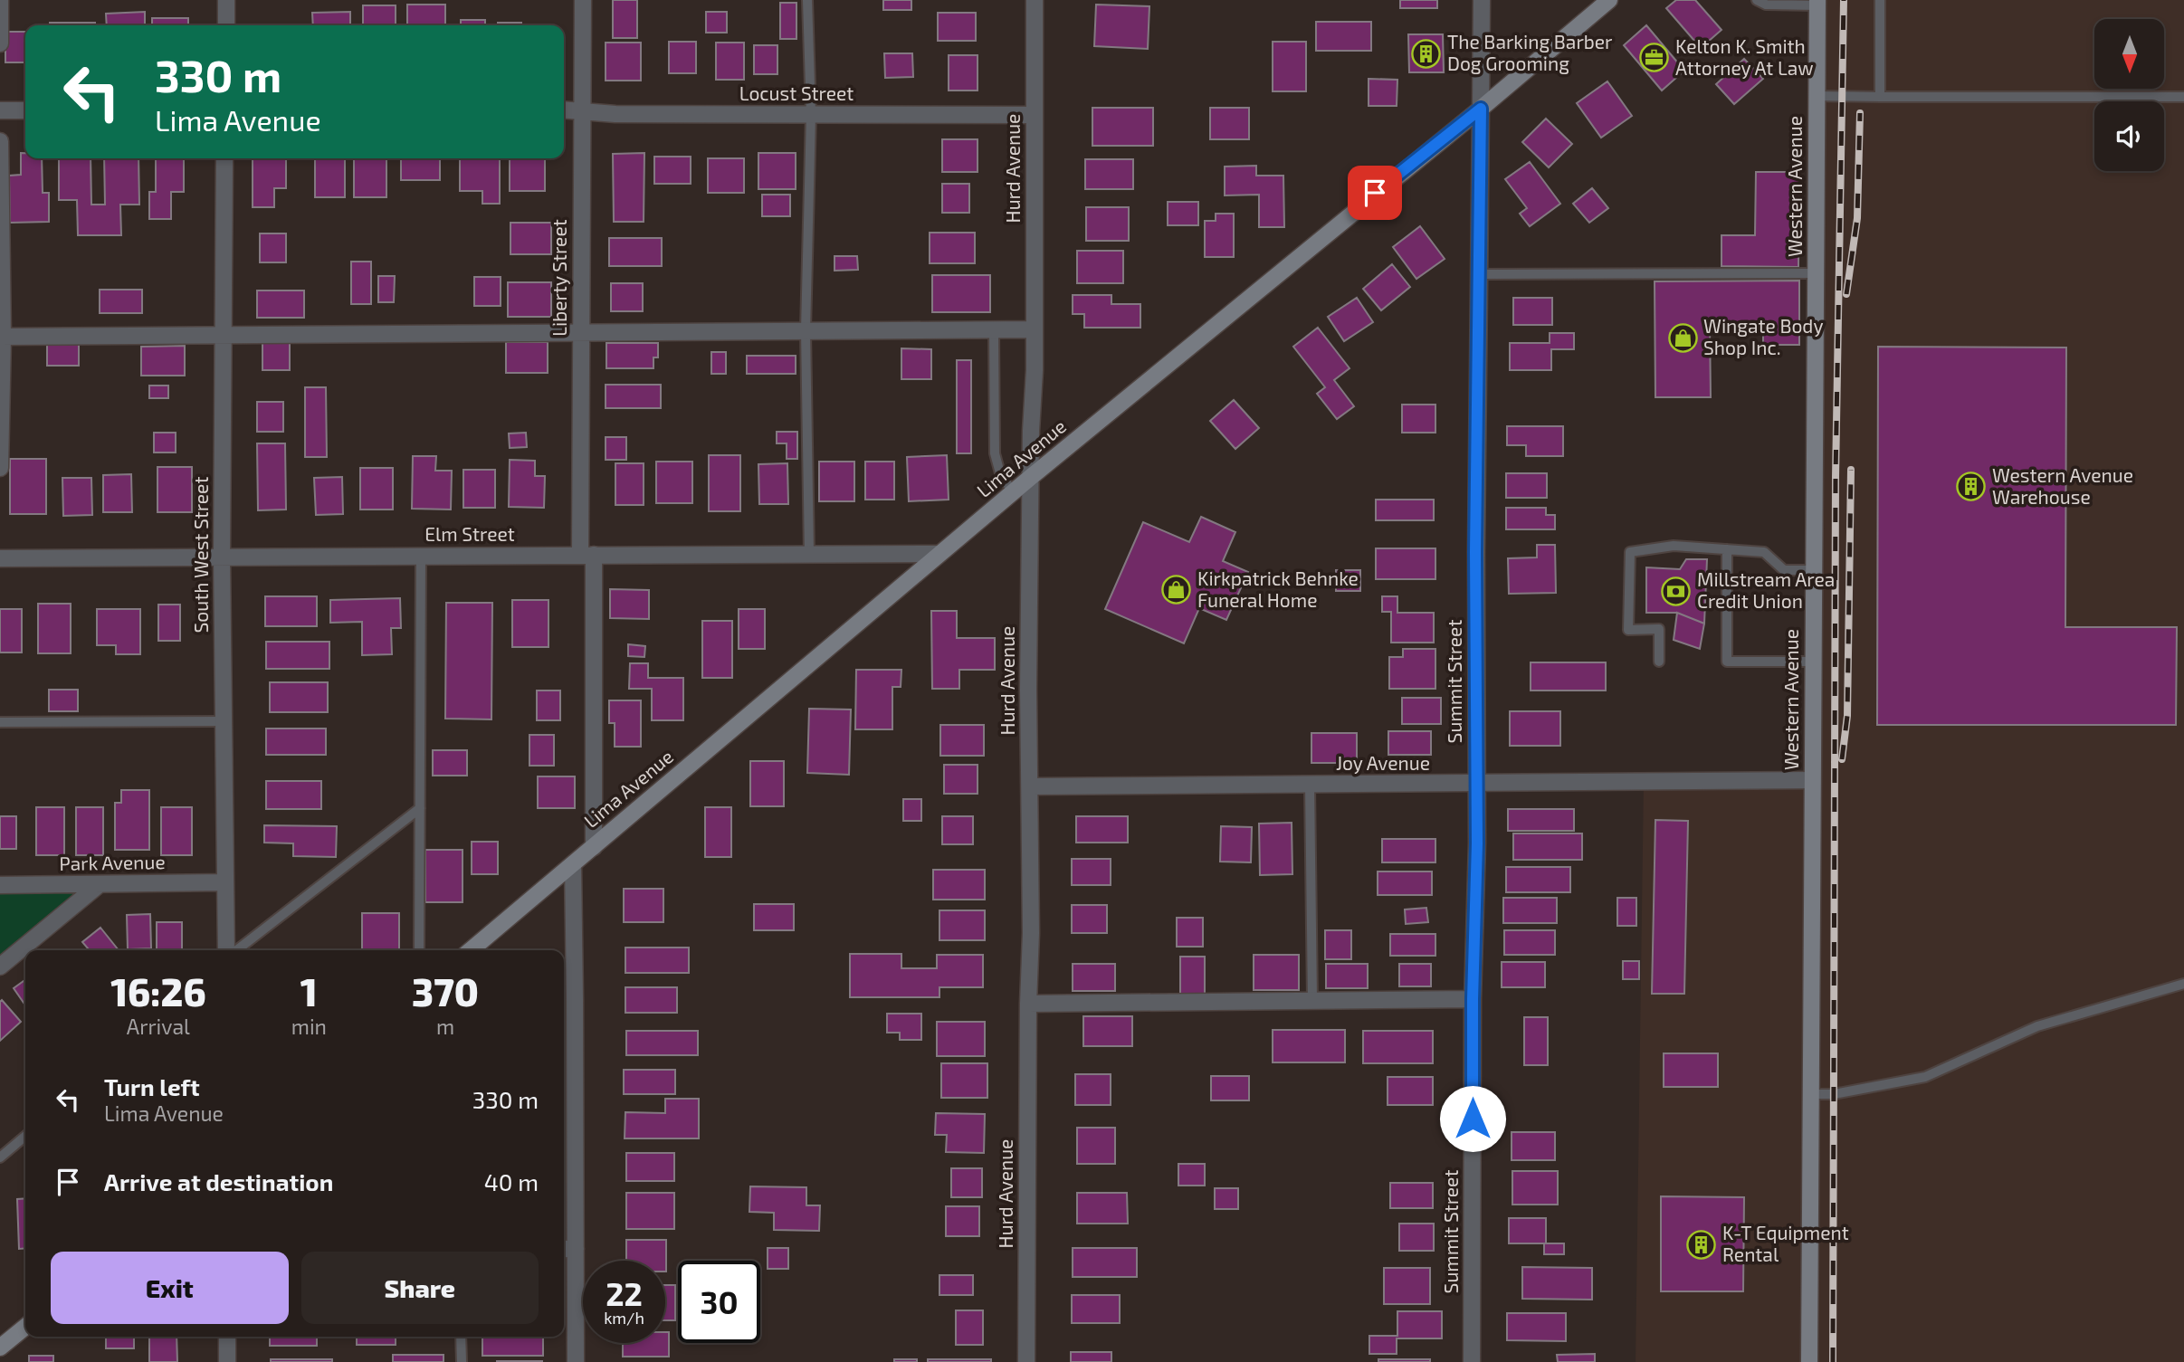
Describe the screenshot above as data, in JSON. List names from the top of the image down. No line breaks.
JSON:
{"streets":{"main road":["Western Avenue","Lima Avenue"],"street":["Locust Street","Hurd Avenue","Liberty Street","Elm Street","South West Street","Summit Street","Joy Avenue","Park Avenue"]},"crossings":[["Locust Street","Hurd Avenue"],["Locust Street","Liberty Street"],["Hurd Avenue","Lima Avenue"],["Hurd Avenue","Joy Avenue"],["Western Avenue","Joy Avenue"],["Liberty Street","Lima Avenue"],["Liberty Street","Elm Street"],["Lima Avenue","Elm Street"],["Lima Avenue","Summit Street"],["Elm Street","South West Street"],["South West Street","Park Avenue"],["Summit Street","Joy Avenue"]],"places":{"building":["The Barking Barber Dog Grooming","Western Avenue Warehouse","K-T Equipment Rental"],"office":["Kelton K. Smith Attorney At Law"],"shop":["Wingate Body Shop Inc.","Kirkpatrick Behnke Funeral Home"],"bank":["Millstream Area Credit Union"]},"north":"bottom","page":{"turn":["330 m","Lima Avenue"],"eta":["16:26","Arrival","1","min","370","m"],"list":[{"name":"Turn left","note":"Lima Avenue","value":"330 m"},{"name":"Arrive at destination","value":"40 m"}],"buttons":["Exit","Share"],"speed":"22 km/h","limit":"30"}}
